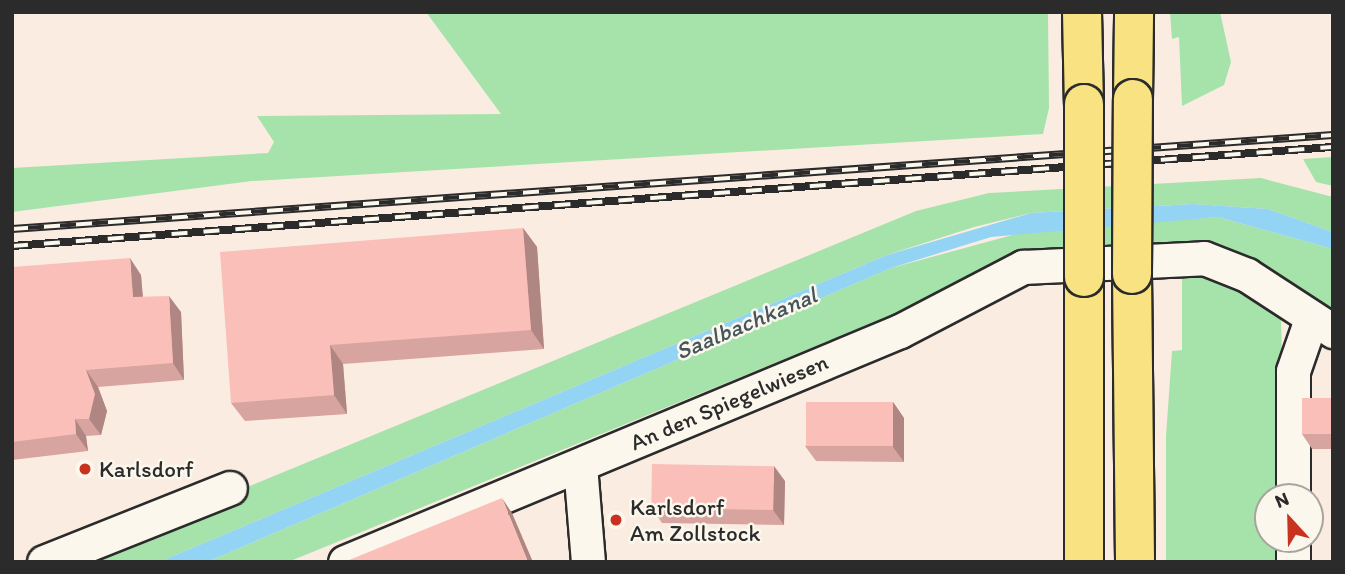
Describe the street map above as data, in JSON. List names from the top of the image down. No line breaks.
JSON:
{"streets":{"street":["An den Spiegelwiesen"]},"water":["Saalbachkanal"],"places":["Karlsdorf","Karlsdorf Am Zollstock"],"north":"top"}
